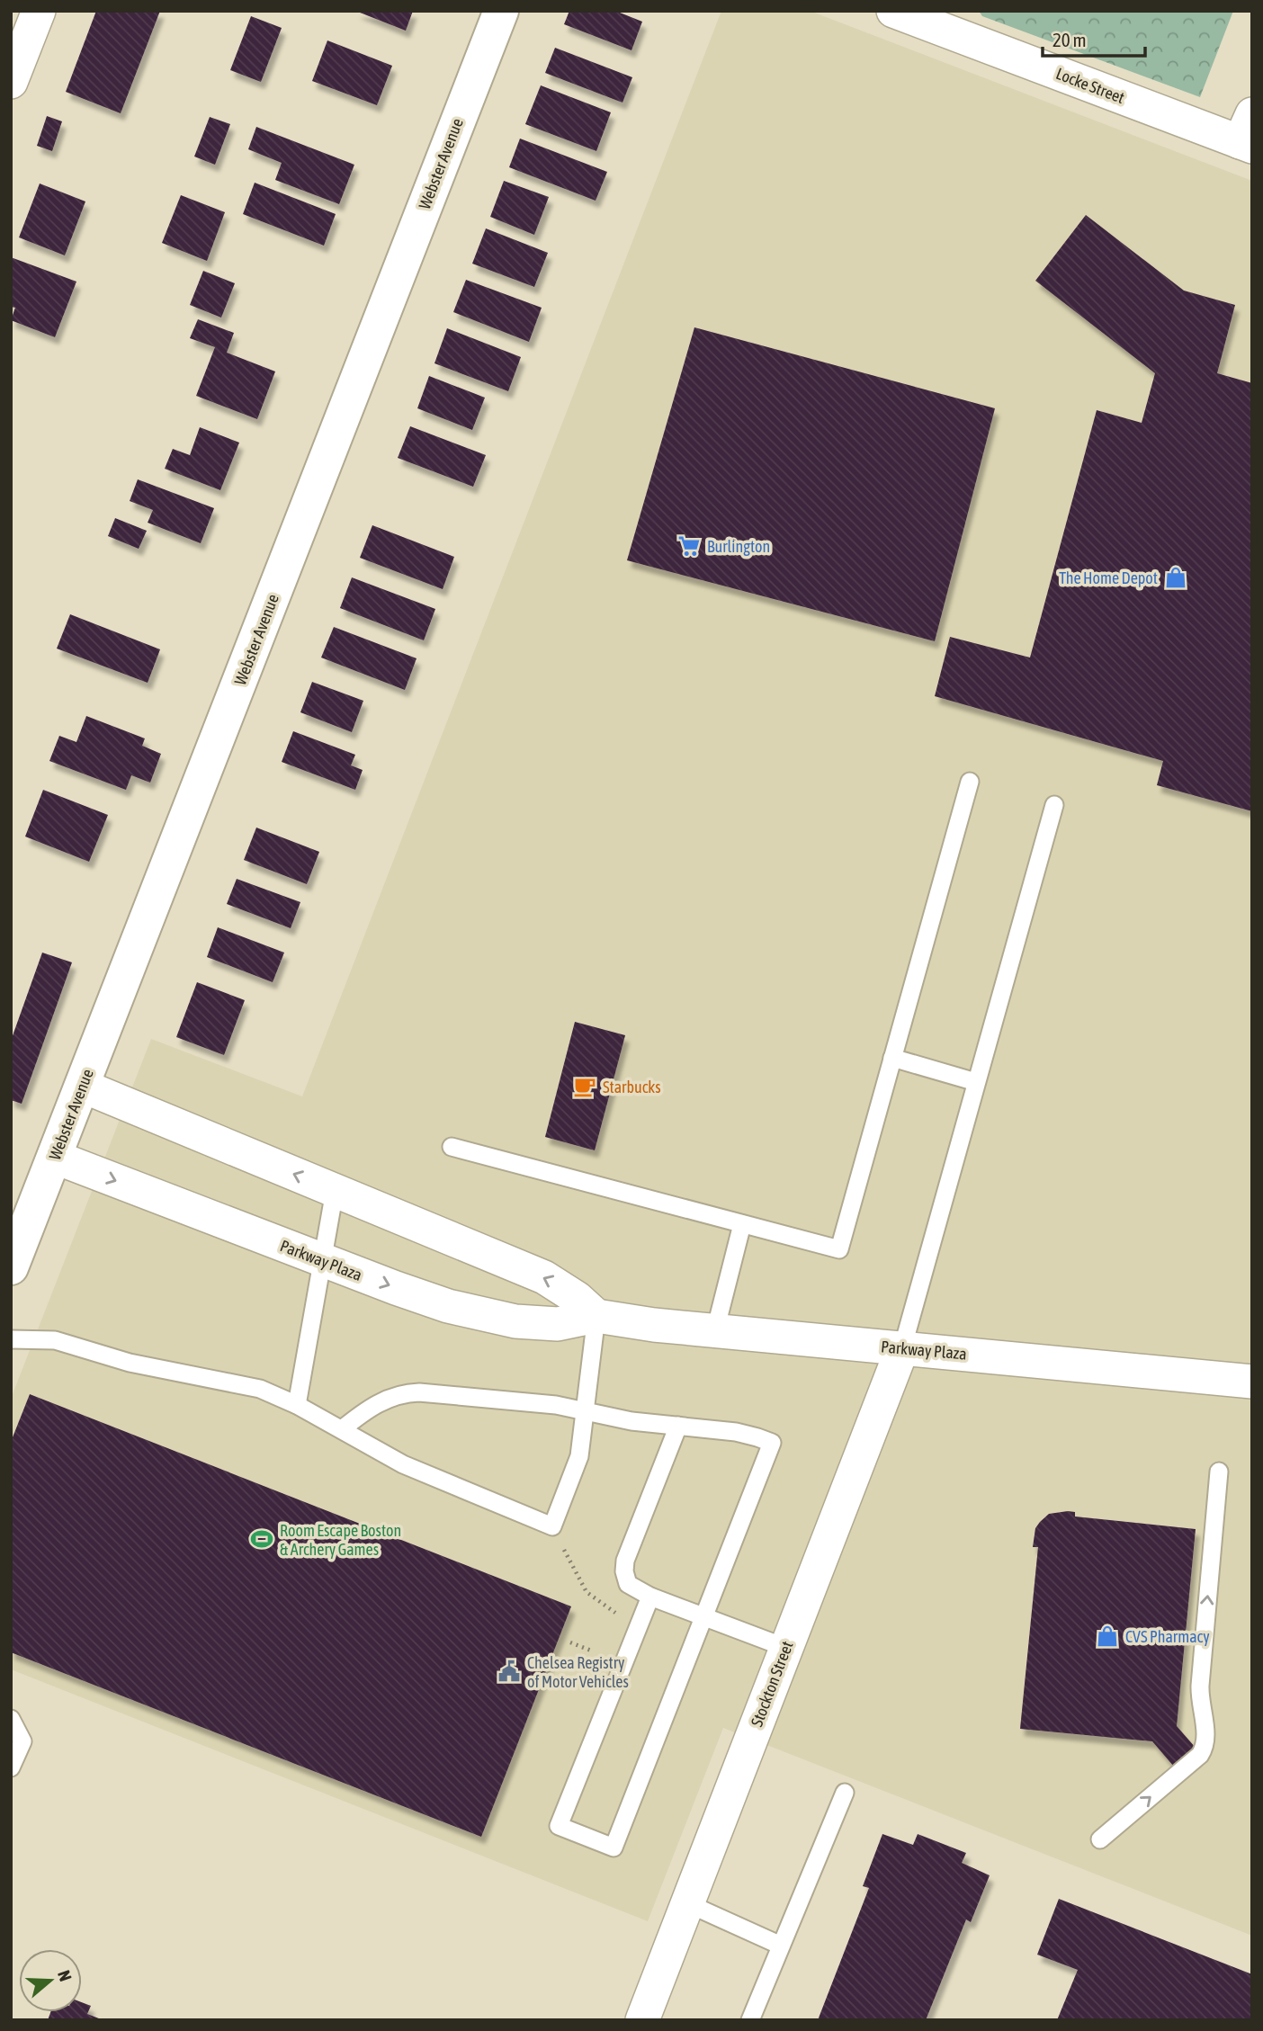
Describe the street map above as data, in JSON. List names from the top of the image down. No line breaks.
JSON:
{"streets":{"street":["Locke Street","Webster Avenue","Parkway Plaza","Stockton Street"]},"crossings":[["Webster Avenue","Parkway Plaza"],["Parkway Plaza","Stockton Street"]],"places":{"supermarket":["Burlington"],"shop":["The Home Depot","CVS Pharmacy"],"cafe":["Starbucks"],"sports":["Room Escape Boston & Archery Games"],"public building":["Chelsea Registry of Motor Vehicles"]},"scale_bar":"20 m","north":"right"}
